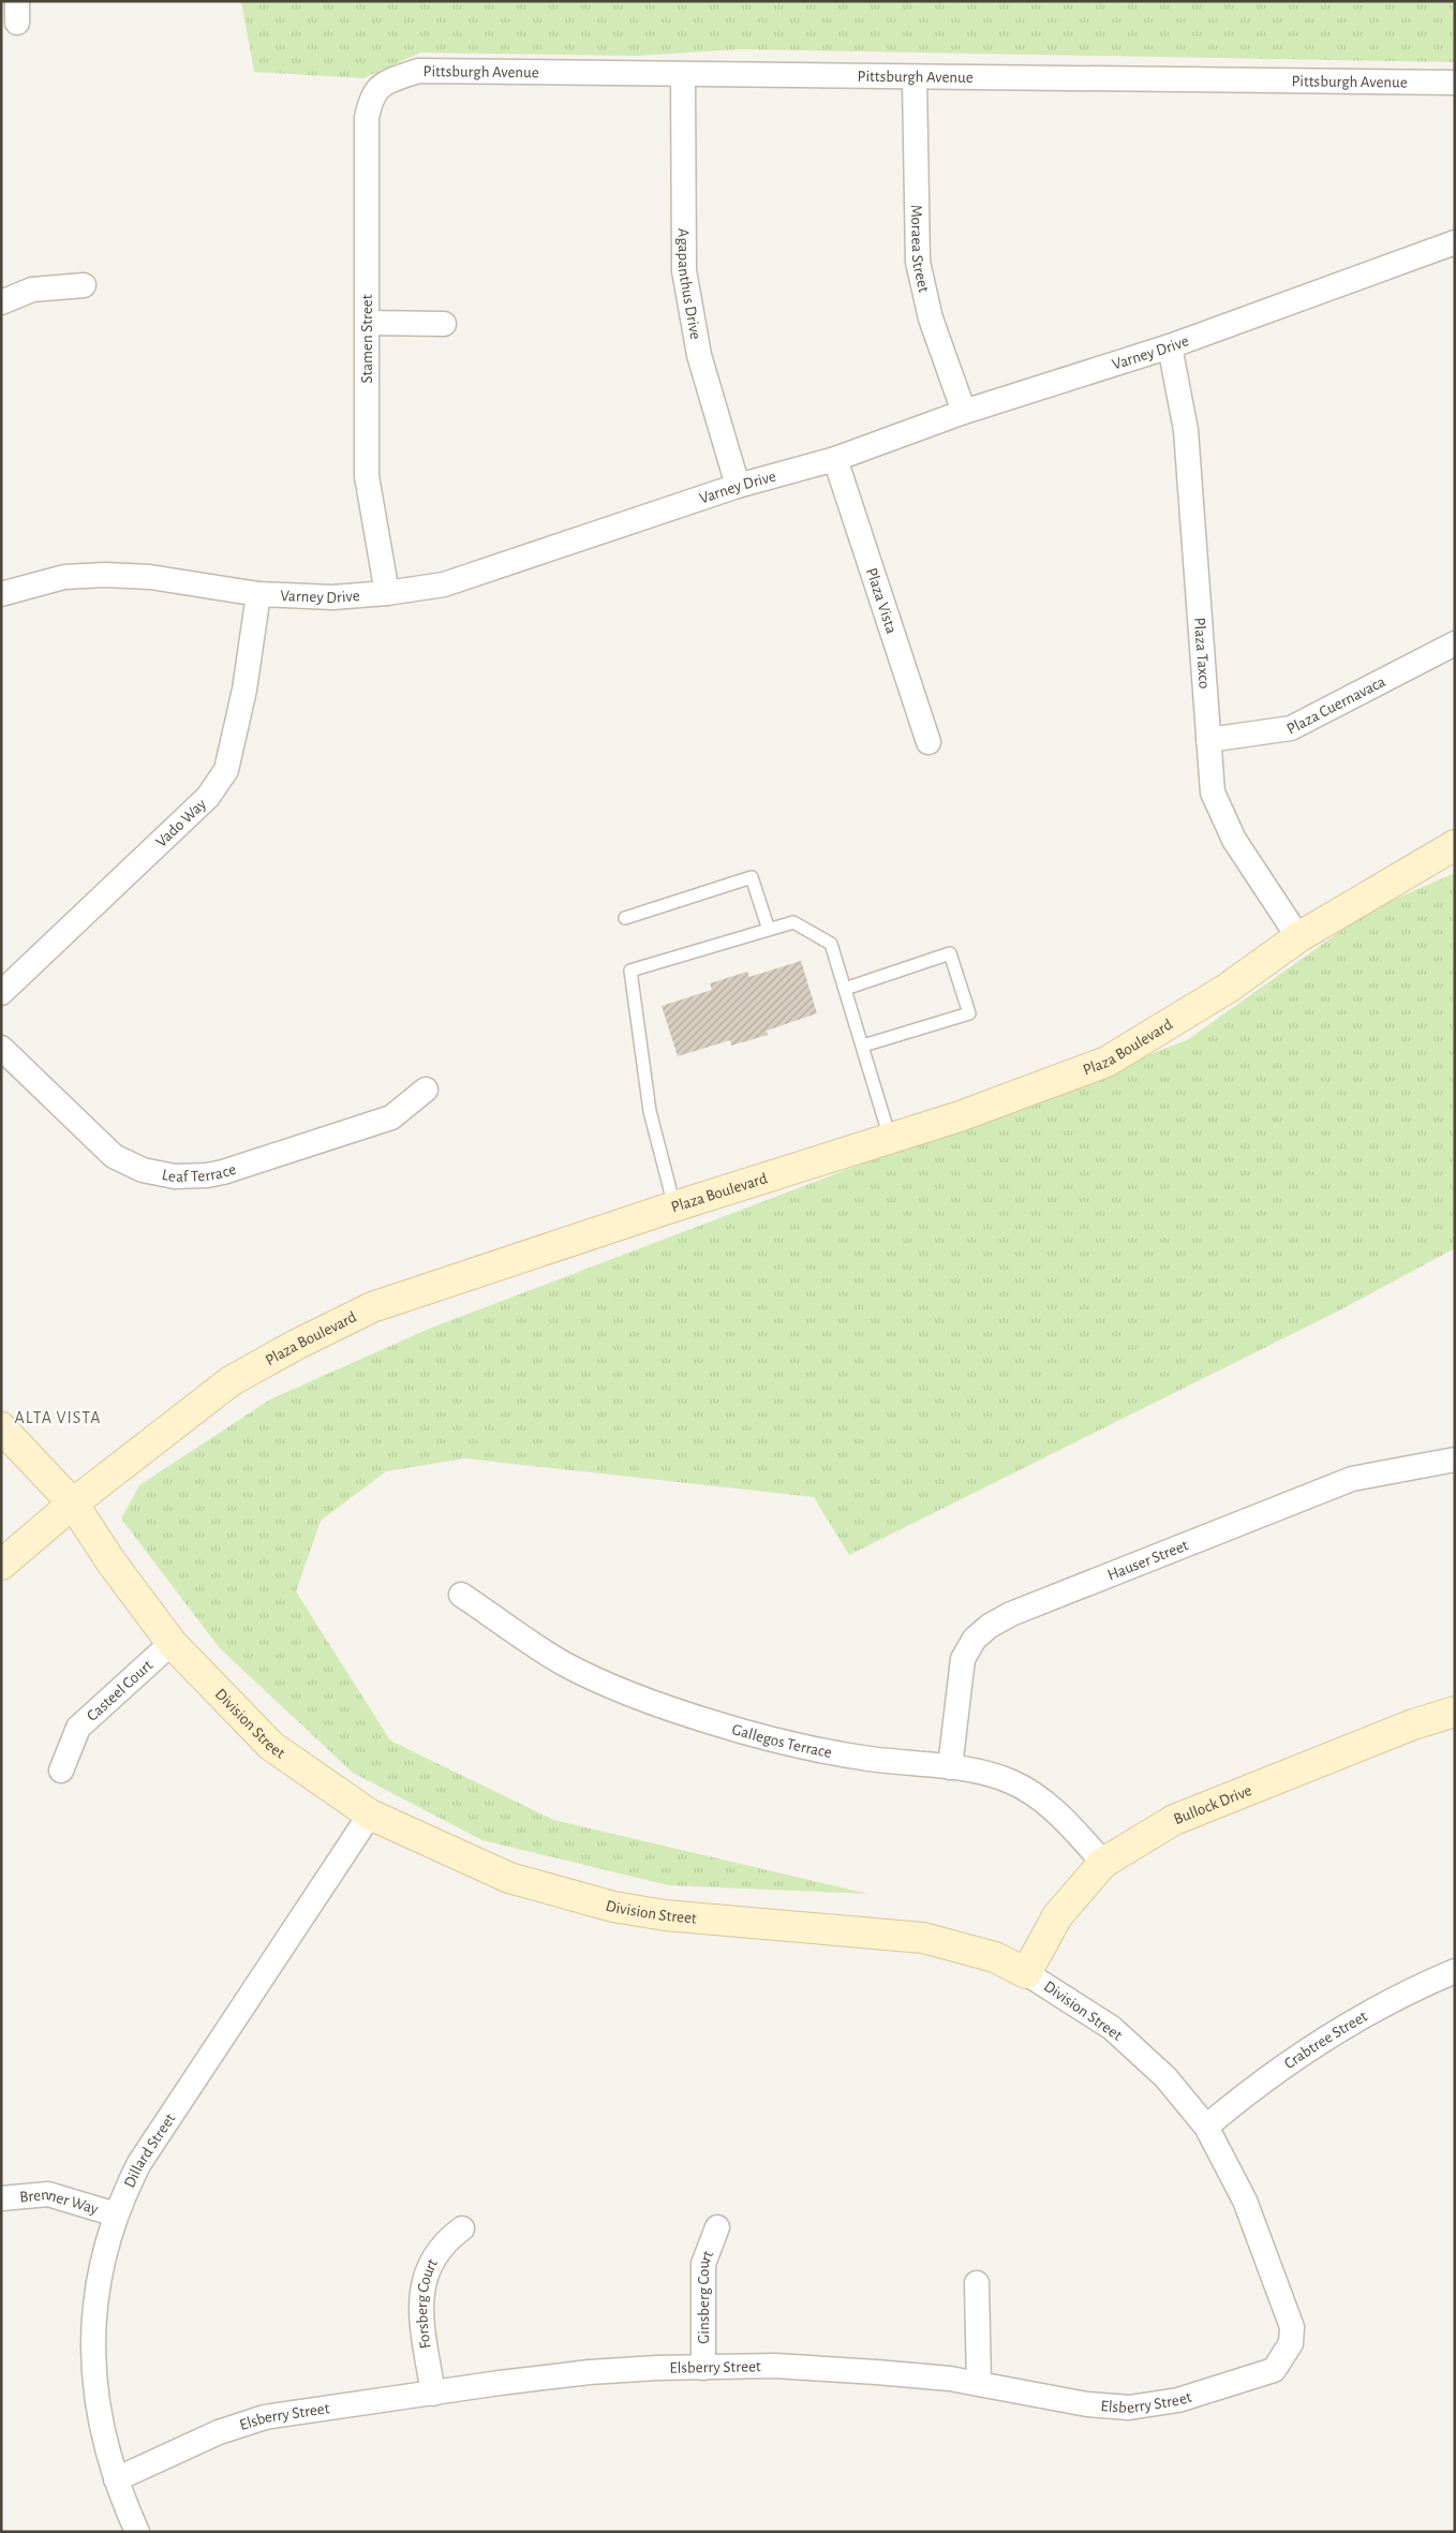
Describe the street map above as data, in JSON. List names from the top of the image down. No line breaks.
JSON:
{"streets":{"main road":["Plaza Boulevard","Division Street","Bullock Drive"],"street":["Pittsburgh Avenue","Moraea Street","Agapanthus Drive","Stamen Street","Varney Drive","Plaza Vista","Plaza Taxco","Plaza Cuernavaca","Vado Way","Leaf Terrace","Hauser Street","Casteel Court","Gallegos Terrace","Crabtree Street","Dillard Street","Brenner Way","Ginsberg Court","Forsberg Court","Elsberry Street"]},"crossings":[["Pittsburgh Avenue","Moraea Street"],["Pittsburgh Avenue","Agapanthus Drive"],["Pittsburgh Avenue","Stamen Street"],["Moraea Street","Varney Drive"],["Agapanthus Drive","Varney Drive"],["Stamen Street","Varney Drive"],["Varney Drive","Plaza Vista"],["Varney Drive","Plaza Taxco"],["Varney Drive","Vado Way"],["Plaza Taxco","Plaza Cuernavaca"],["Plaza Taxco","Plaza Boulevard"],["Plaza Boulevard","Division Street"],["Hauser Street","Gallegos Terrace"],["Casteel Court","Division Street"],["Division Street","Bullock Drive"],["Division Street","Crabtree Street"],["Division Street","Dillard Street"],["Division Street","Elsberry Street"],["Gallegos Terrace","Bullock Drive"],["Dillard Street","Brenner Way"],["Dillard Street","Elsberry Street"],["Ginsberg Court","Elsberry Street"],["Forsberg Court","Elsberry Street"]],"districts":["ALTA VISTA"]}
